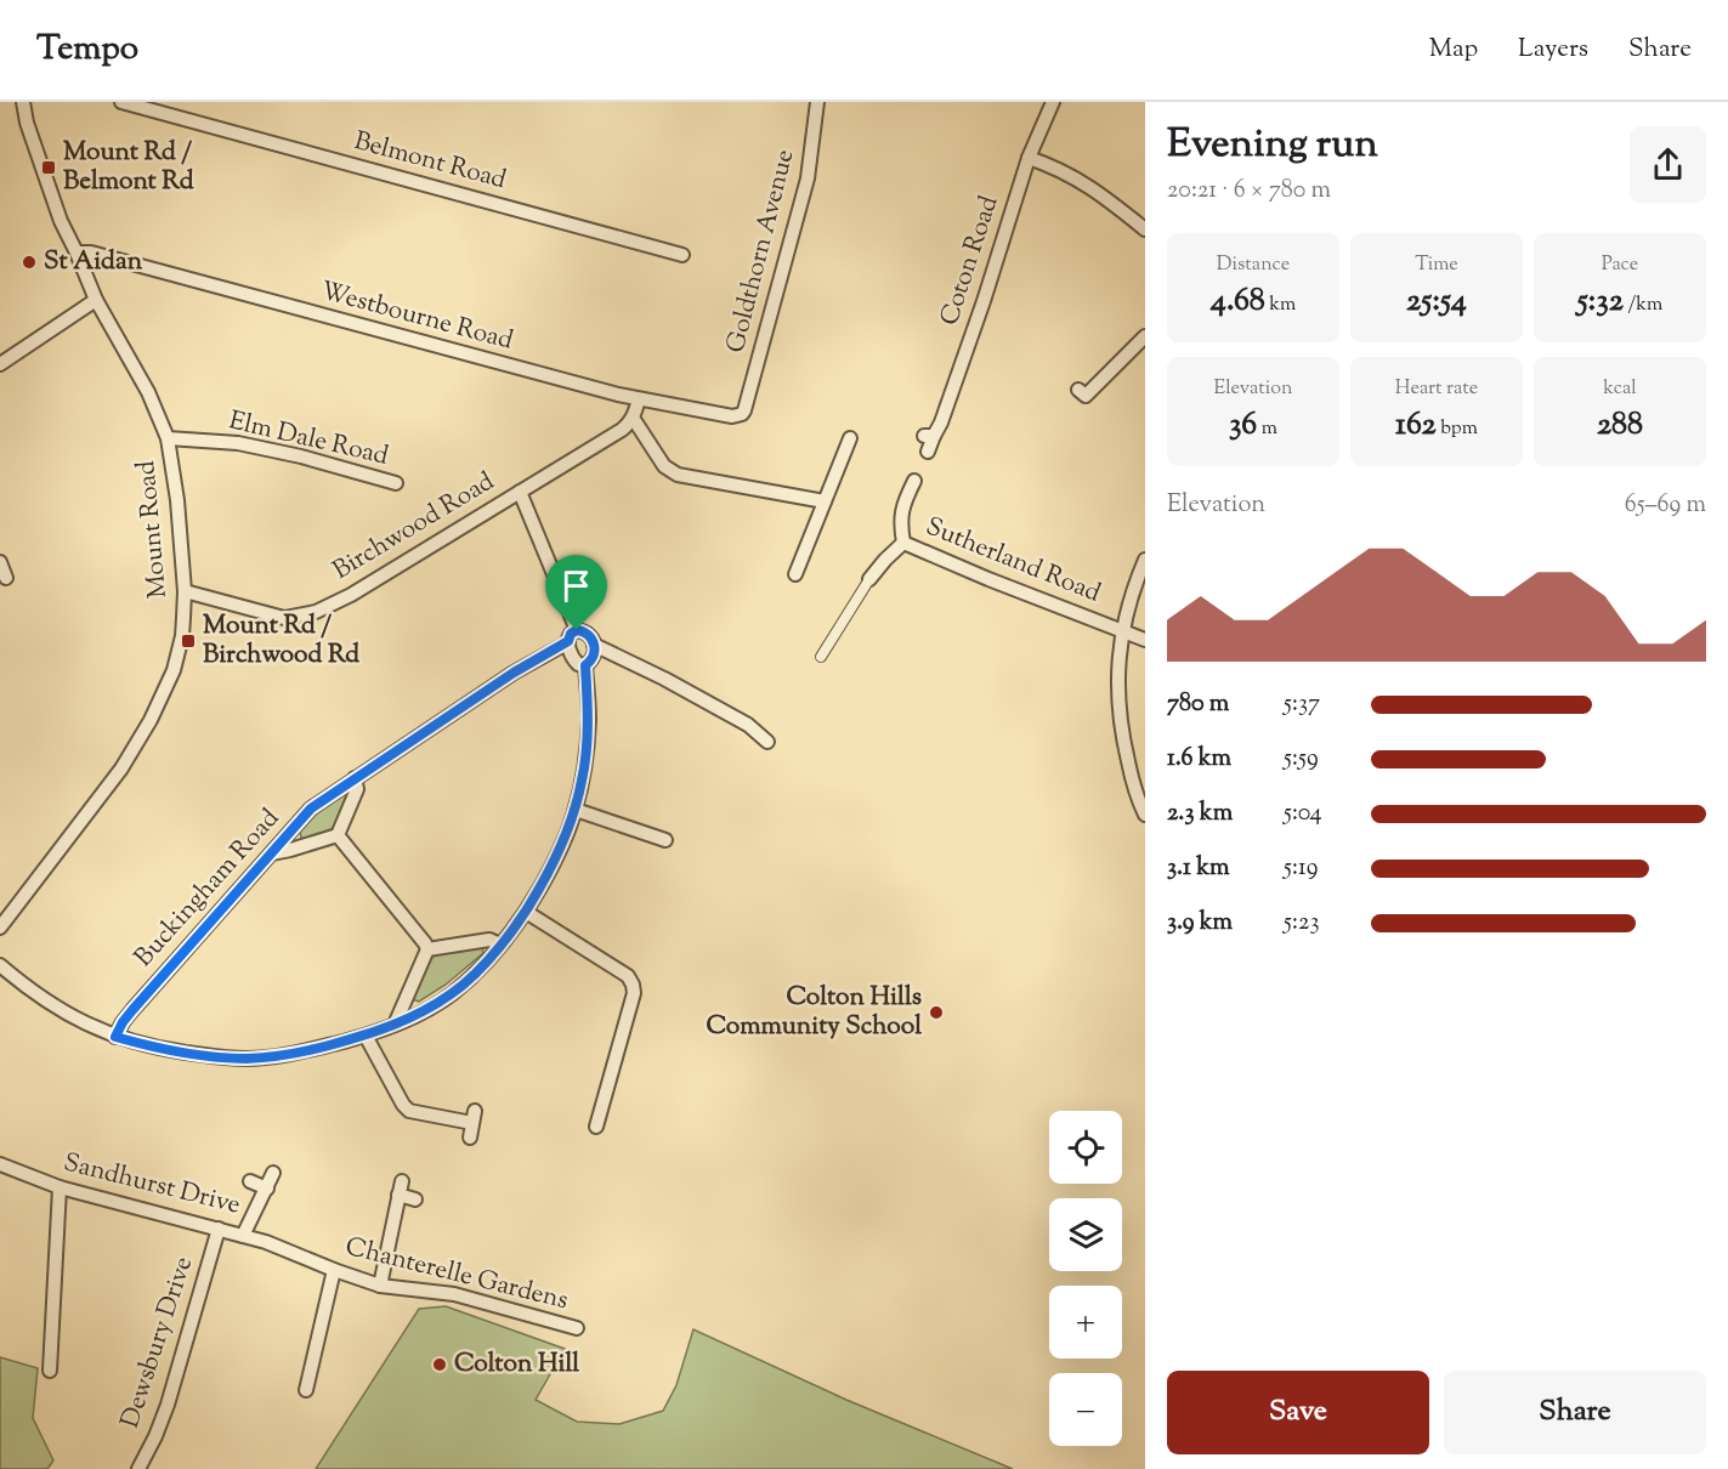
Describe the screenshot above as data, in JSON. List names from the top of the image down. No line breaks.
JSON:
{"streets":{"street":["Belmont Road","Goldthorn Avenue","Coton Road","Westbourne Road","Elm Dale Road","Birchwood Road","Mount Road","Sutherland Road","Buckingham Road","Sandhurst Drive","Chanterelle Gardens","Dewsbury Drive"]},"crossings":[["Goldthorn Avenue","Westbourne Road"],["Westbourne Road","Mount Road"],["Elm Dale Road","Mount Road"],["Birchwood Road","Mount Road"],["Sandhurst Drive","Chanterelle Gardens"],["Sandhurst Drive","Dewsbury Drive"]],"places":{"transit":["Mount Rd / Belmont Rd","Mount Rd / Birchwood Rd"],"other":["St Aidan","Colton Hills Community School","Colton Hill"]},"page":{"header":"Tempo","nav":["Map","Layers","Share"],"heading":["Evening run","20:21 · 6 × 780 m"],"stats":[["Distance","4.68 km"],["Time","25:54"],["Pace","5:32 /km"],["Elevation","36 m"],["Heart rate","162 bpm"],["kcal","288"]],"chart":["Elevation","65–69 m"],"list":[{"name":"780 m","note":"5:37"},{"name":"1.6 km","note":"5:59"},{"name":"2.3 km","note":"5:04"},{"name":"3.1 km","note":"5:19"},{"name":"3.9 km","note":"5:23"}],"map_buttons":["+","−"],"buttons":["Save","Share"]}}
